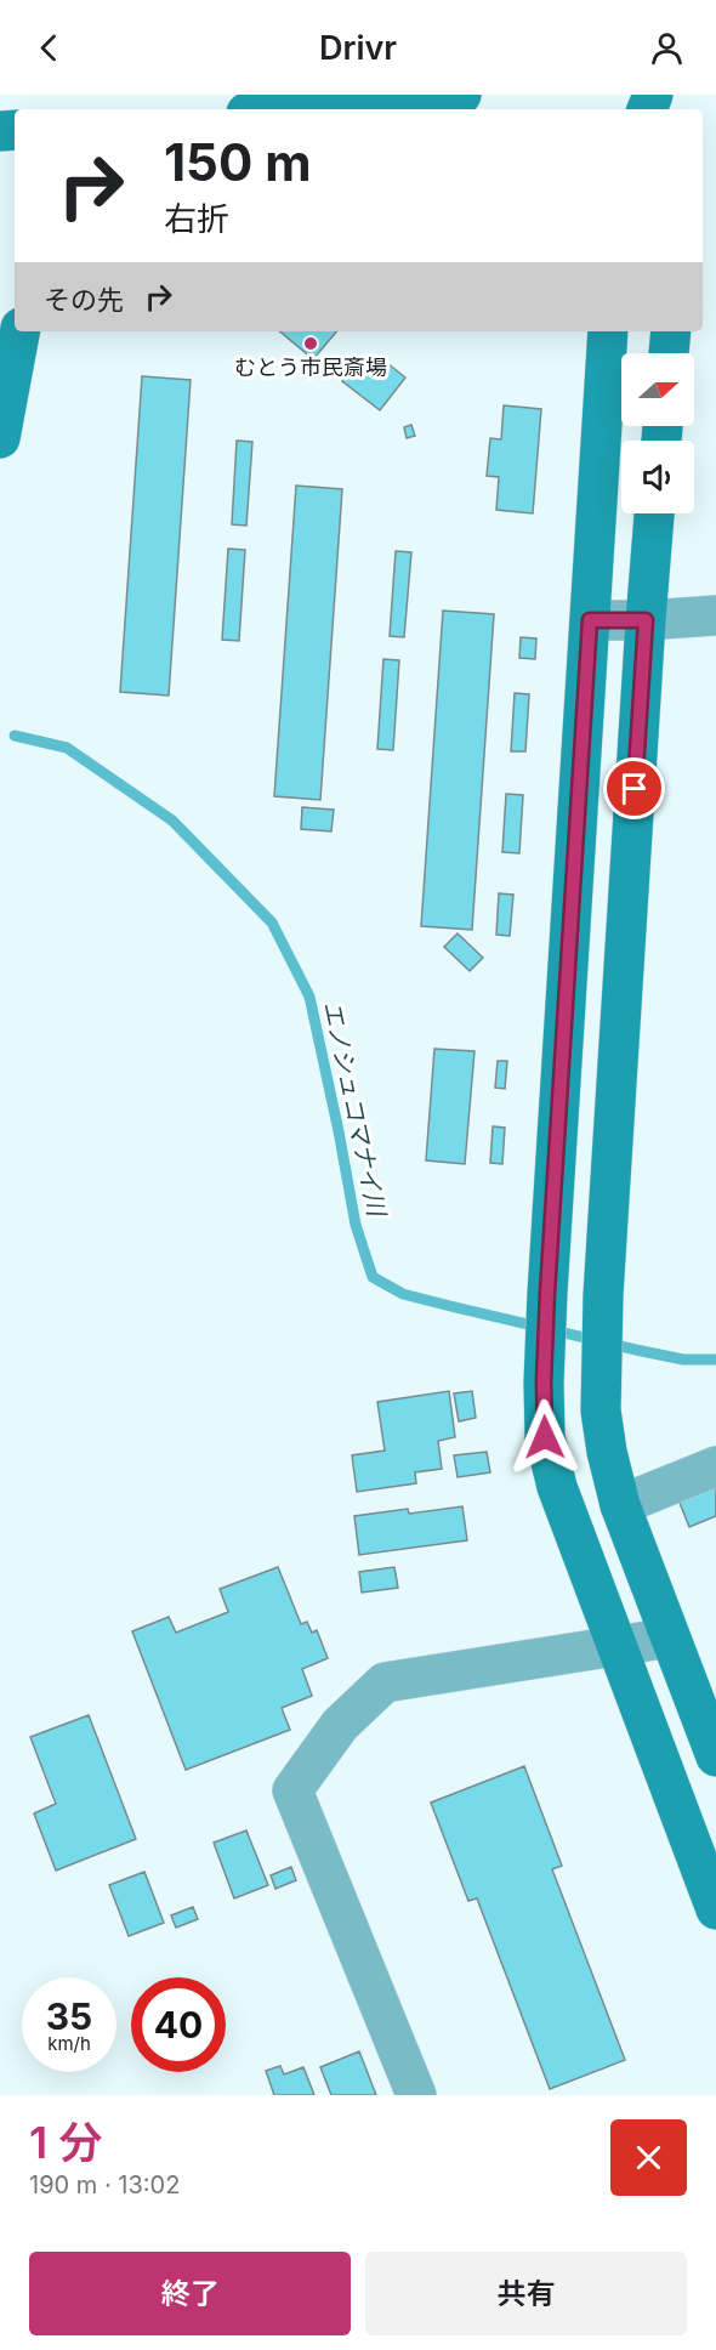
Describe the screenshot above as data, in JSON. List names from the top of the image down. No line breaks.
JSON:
{"water":["エノシュコマナイ川"],"places":["むとう市民斎場"],"north":"right","page":{"header":"Drivr","turn":["150 m","右折"],"then":"その先","speed":"35 km/h","limit":"40","heading":["1 分","190 m · 13:02"],"buttons":["終了","共有"]}}
